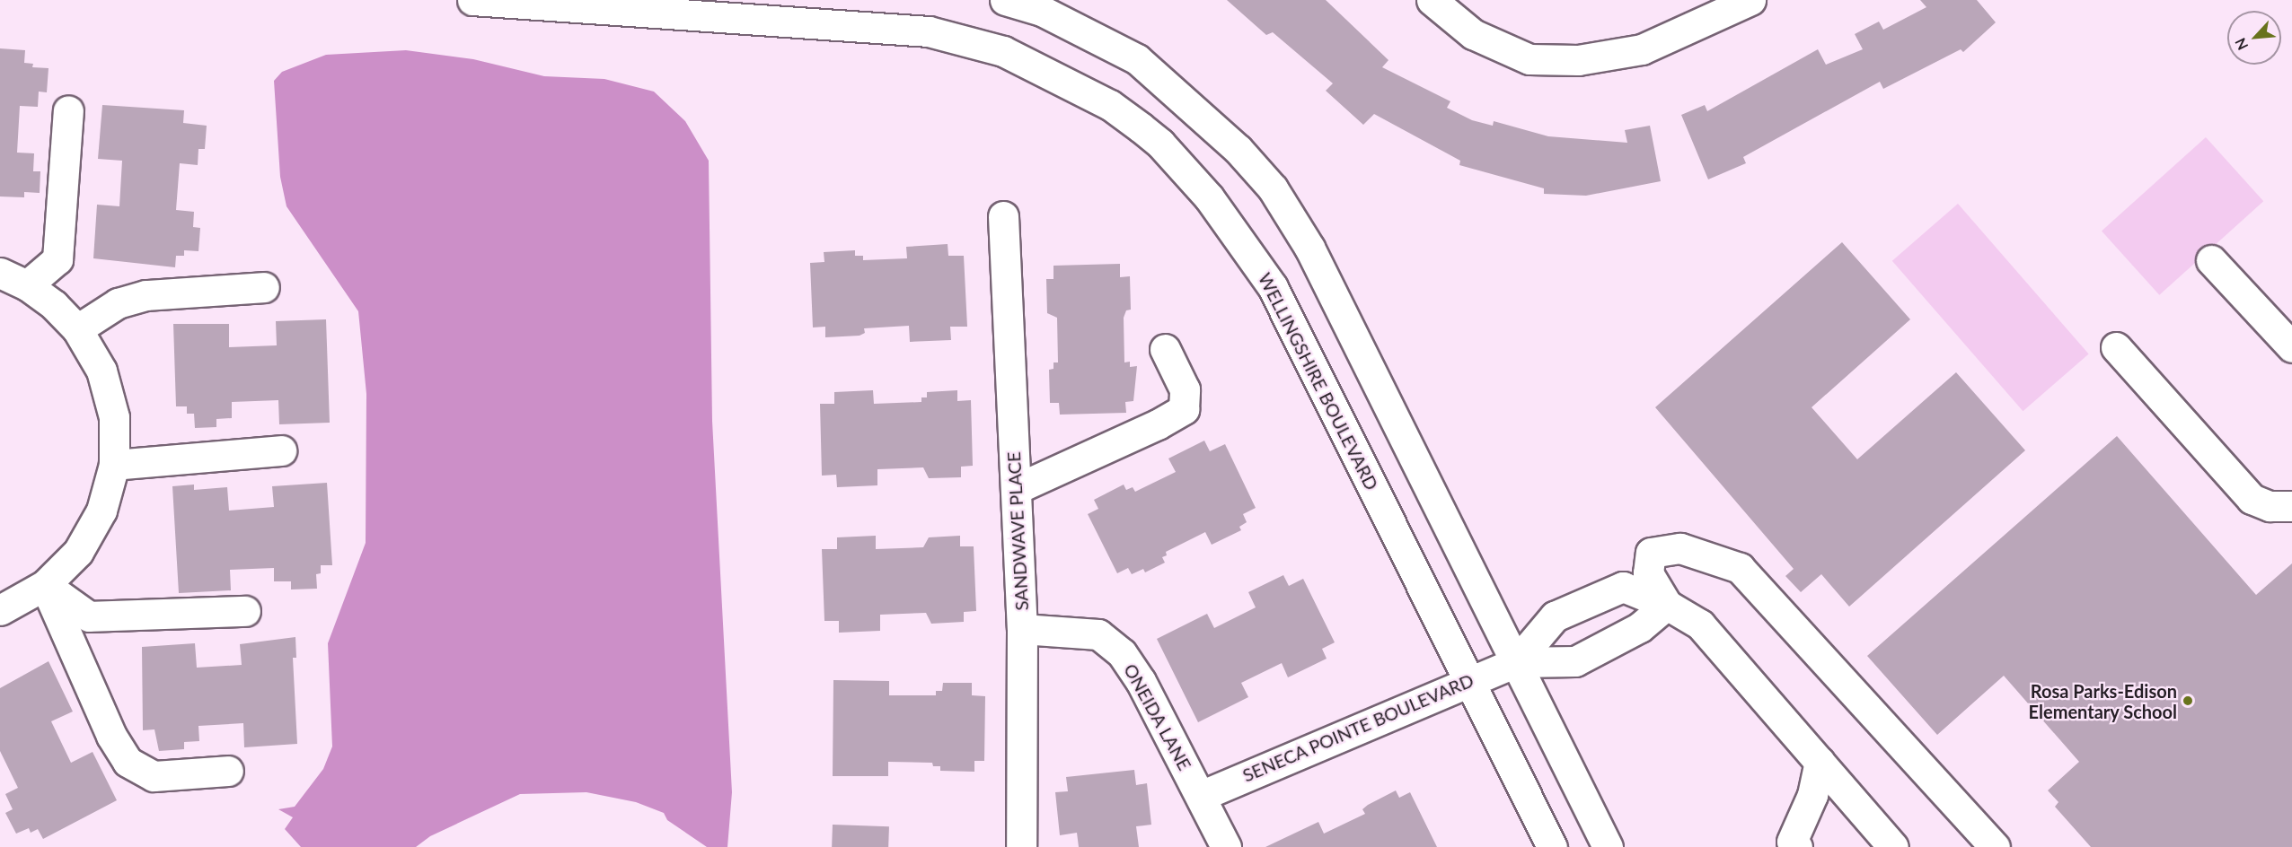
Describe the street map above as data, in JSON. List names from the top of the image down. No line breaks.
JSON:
{"streets":{"street":["WELLINGSHIRE BOULEVARD","SANDWAVE PLACE","ONEIDA LANE","SENECA POINTE BOULEVARD"]},"crossings":[["WELLINGSHIRE BOULEVARD","SENECA POINTE BOULEVARD"],["SANDWAVE PLACE","ONEIDA LANE"],["ONEIDA LANE","SENECA POINTE BOULEVARD"]],"places":["Rosa Parks-Edison Elementary School"],"north":"bottom left"}
